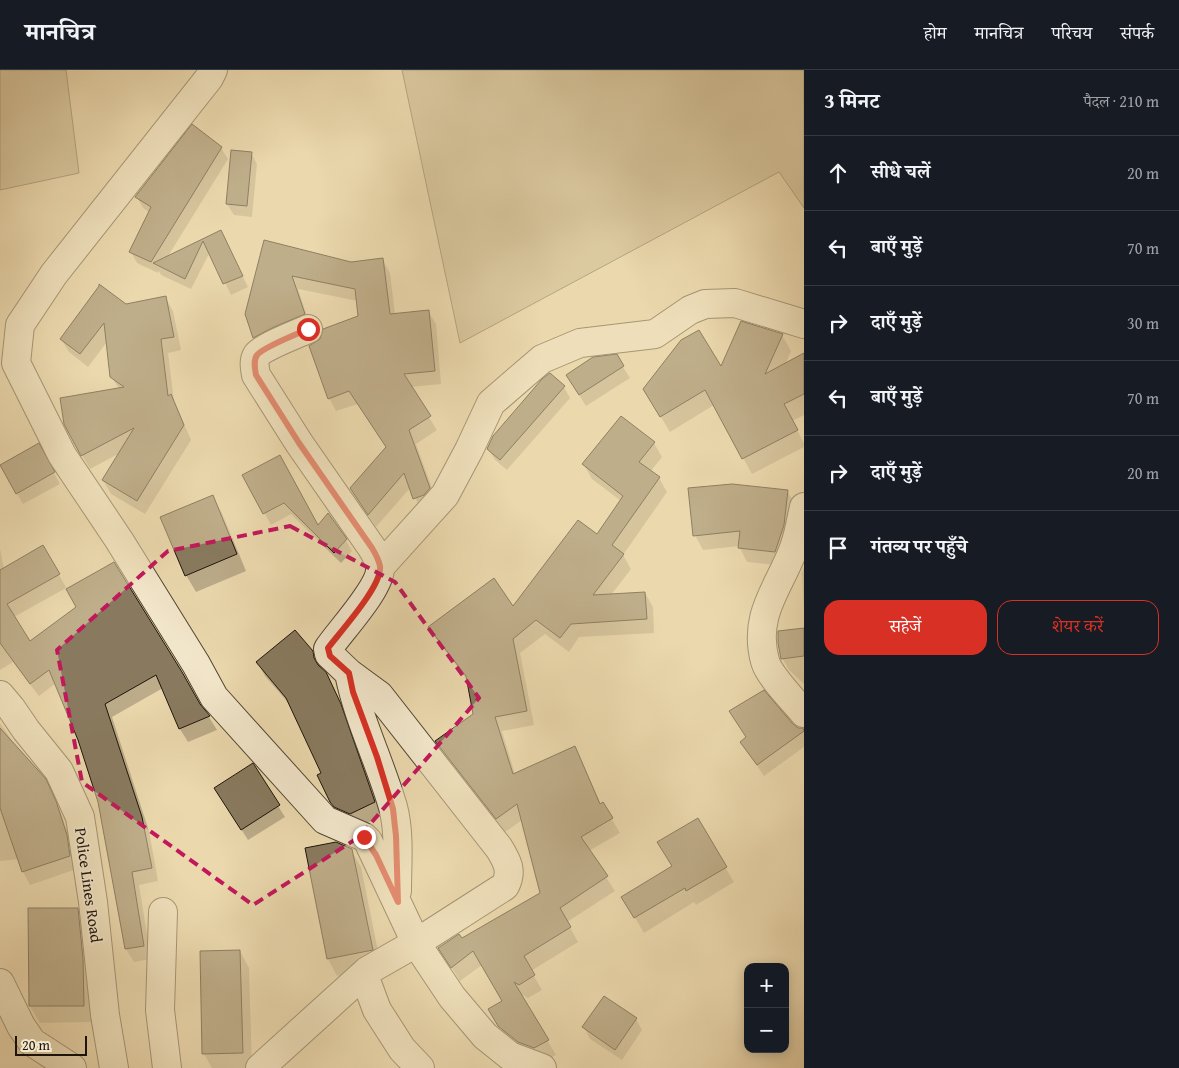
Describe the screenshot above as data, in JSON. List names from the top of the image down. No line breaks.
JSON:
{"streets":{"street":["Police Lines Road"]},"scale_bar":"20 m","page":{"header":"मानचित्र","nav":["होम","मानचित्र","परिचय","संपर्क"],"heading":["3 मिनट","पैदल · 210 m"],"list":[["सीधे चलें","20 m"],["बाएँ मुड़ें","70 m"],["दाएँ मुड़ें","30 m"],["बाएँ मुड़ें","70 m"],["दाएँ मुड़ें","20 m"],"गंतव्य पर पहुँचे"],"buttons":["सहेजें","शेयर करें"],"map_buttons":["+","−"],"scale":"20 m"}}
